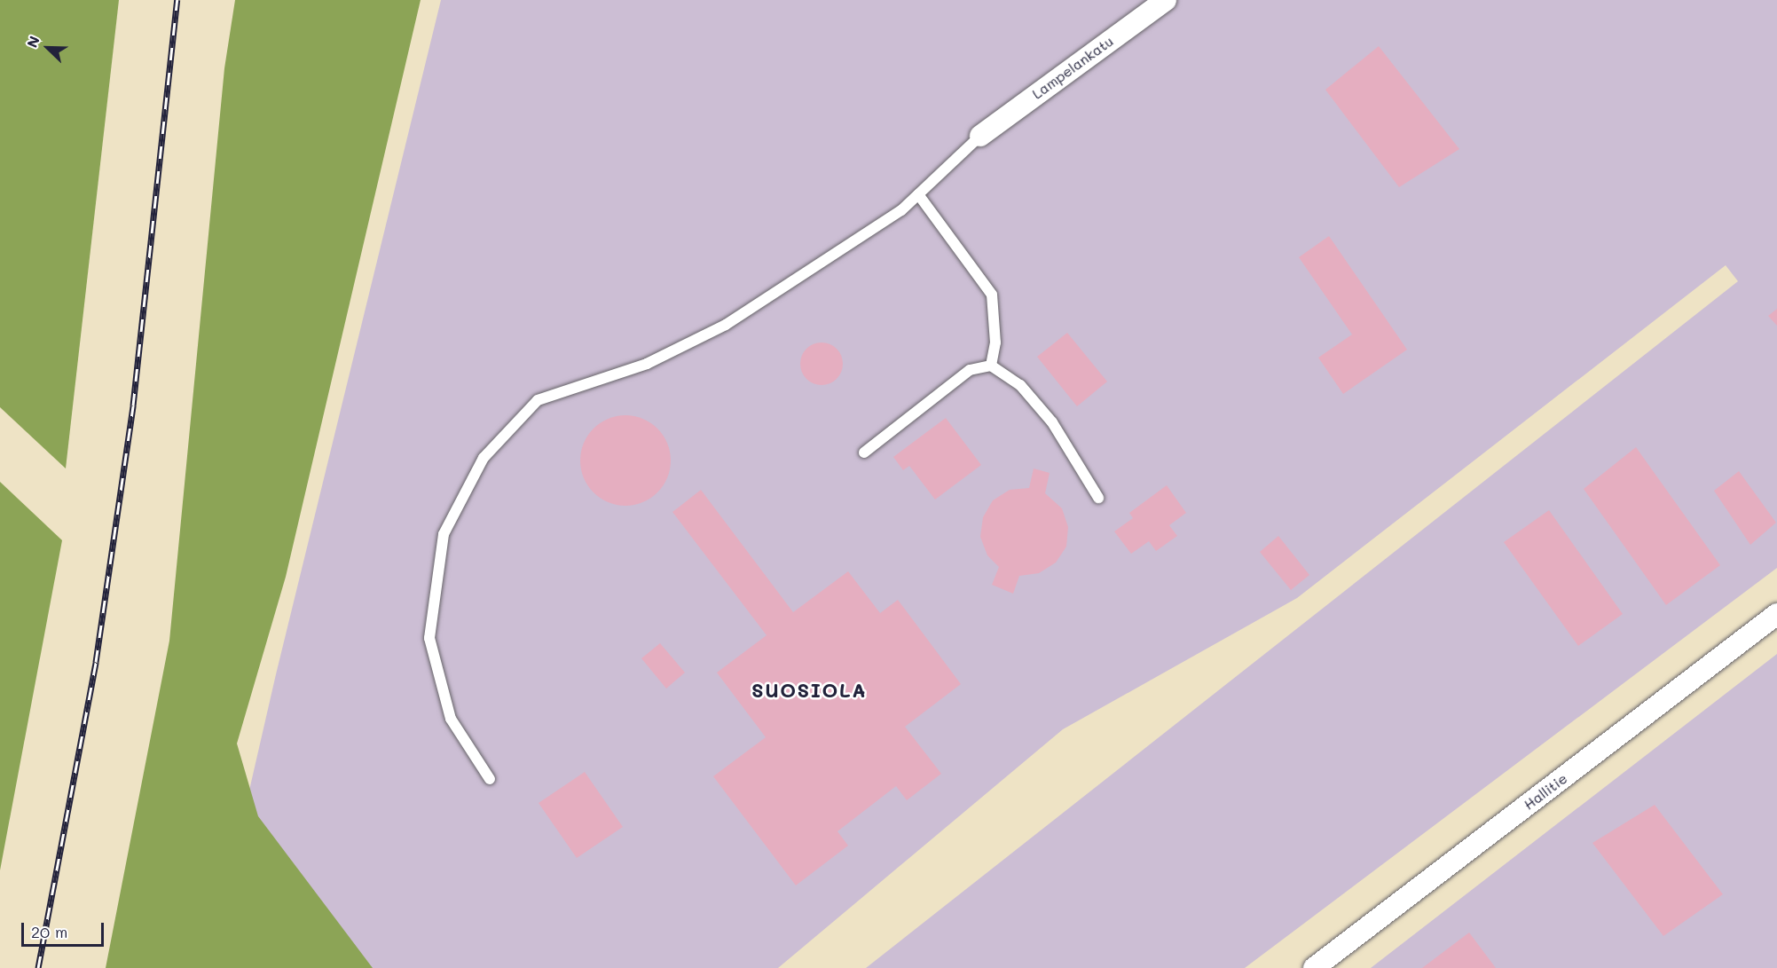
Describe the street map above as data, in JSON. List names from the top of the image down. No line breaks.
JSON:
{"streets":{"street":["Lampelankatu","Hallitie"]},"districts":["SUOSIOLA"],"scale_bar":"20 m","north":"top left"}
